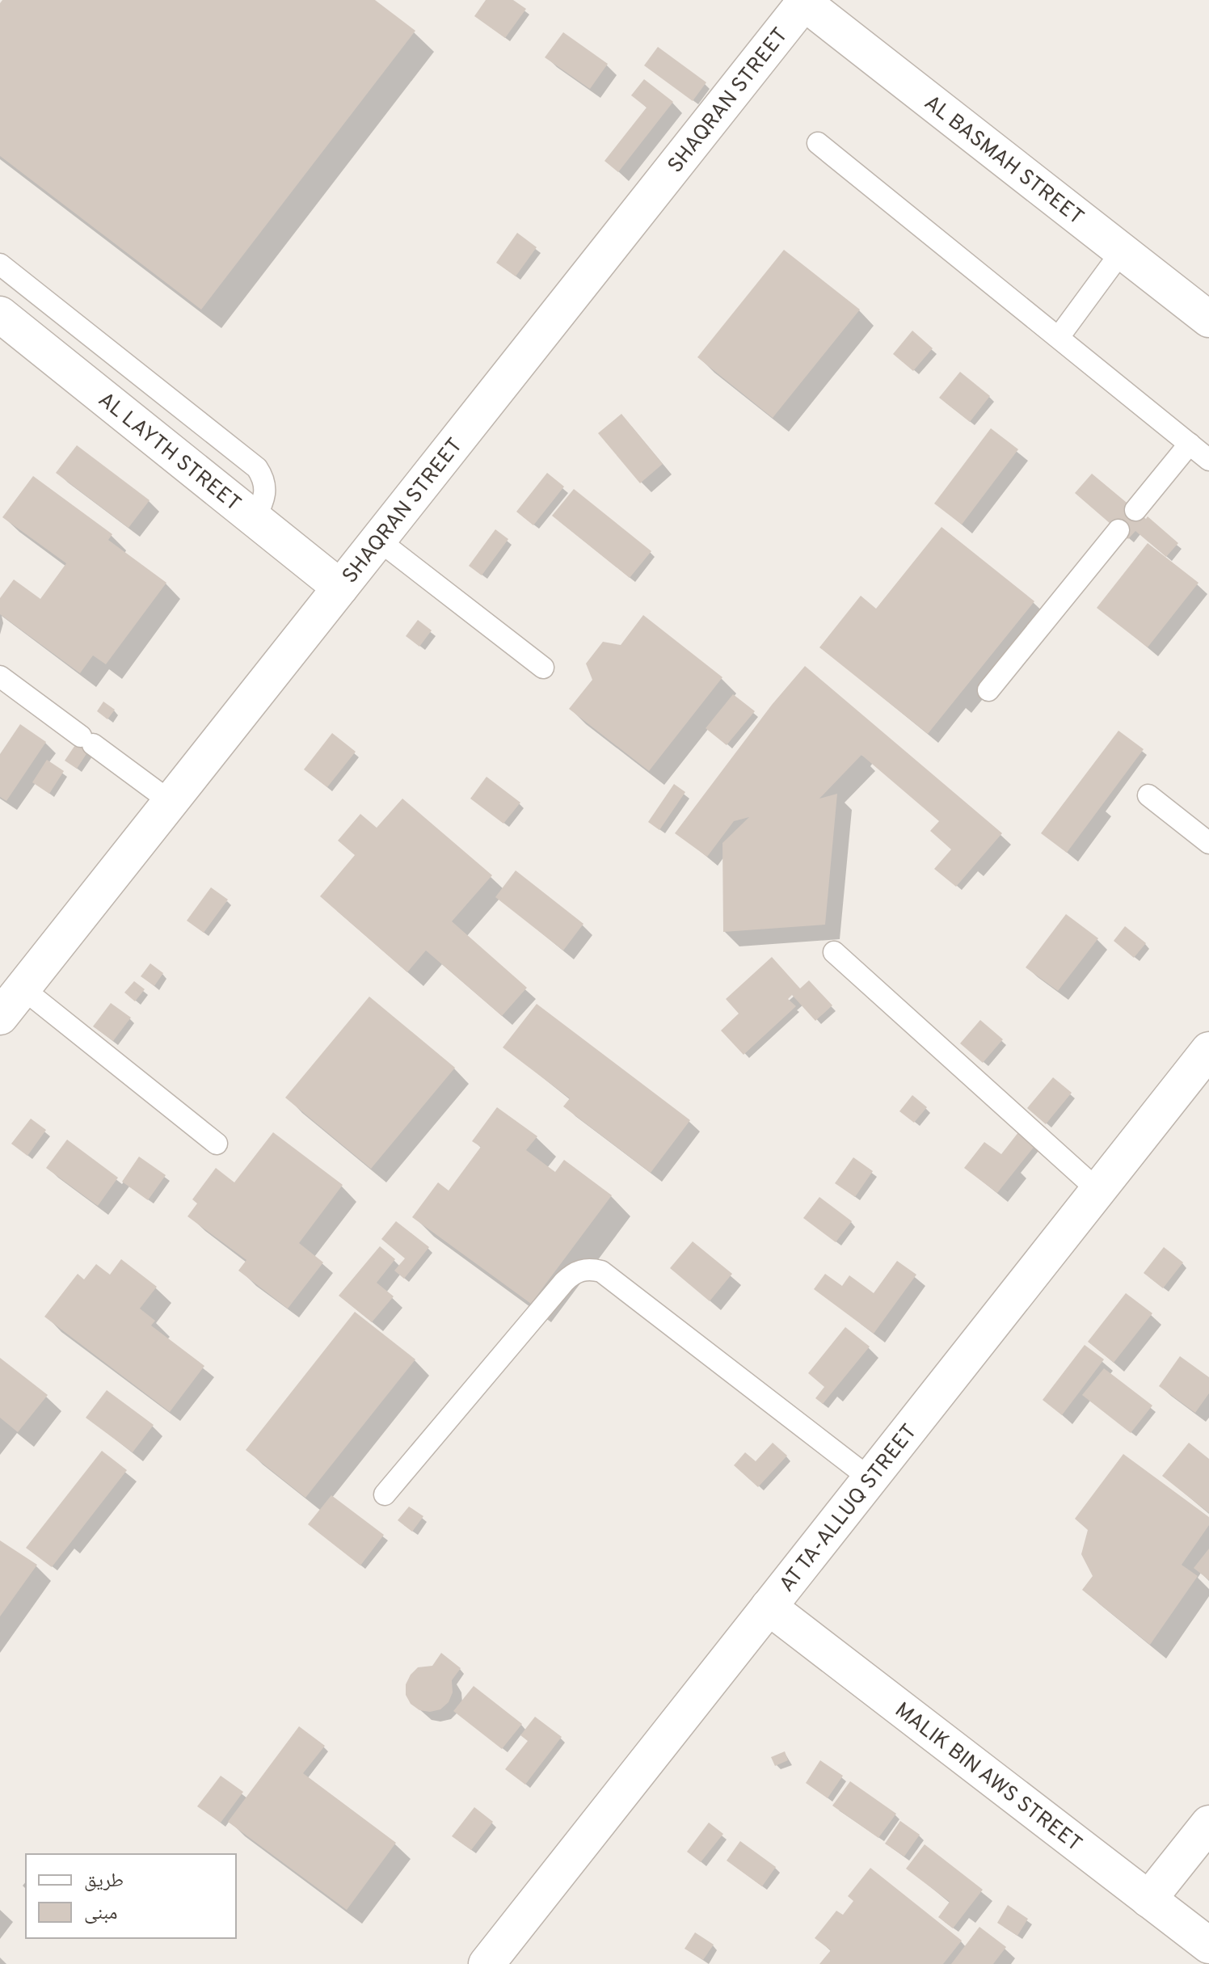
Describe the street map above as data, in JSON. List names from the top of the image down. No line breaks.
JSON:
{"streets":{"street":["SHAQRAN STREET","AL BASMAH STREET","AL LAYTH STREET","AT TA-ALLUQ STREET","MALIK BIN AWS STREET"]},"crossings":[["SHAQRAN STREET","AL BASMAH STREET"],["SHAQRAN STREET","AL LAYTH STREET"],["AT TA-ALLUQ STREET","MALIK BIN AWS STREET"]],"legend":["طريق","مبنى"]}
